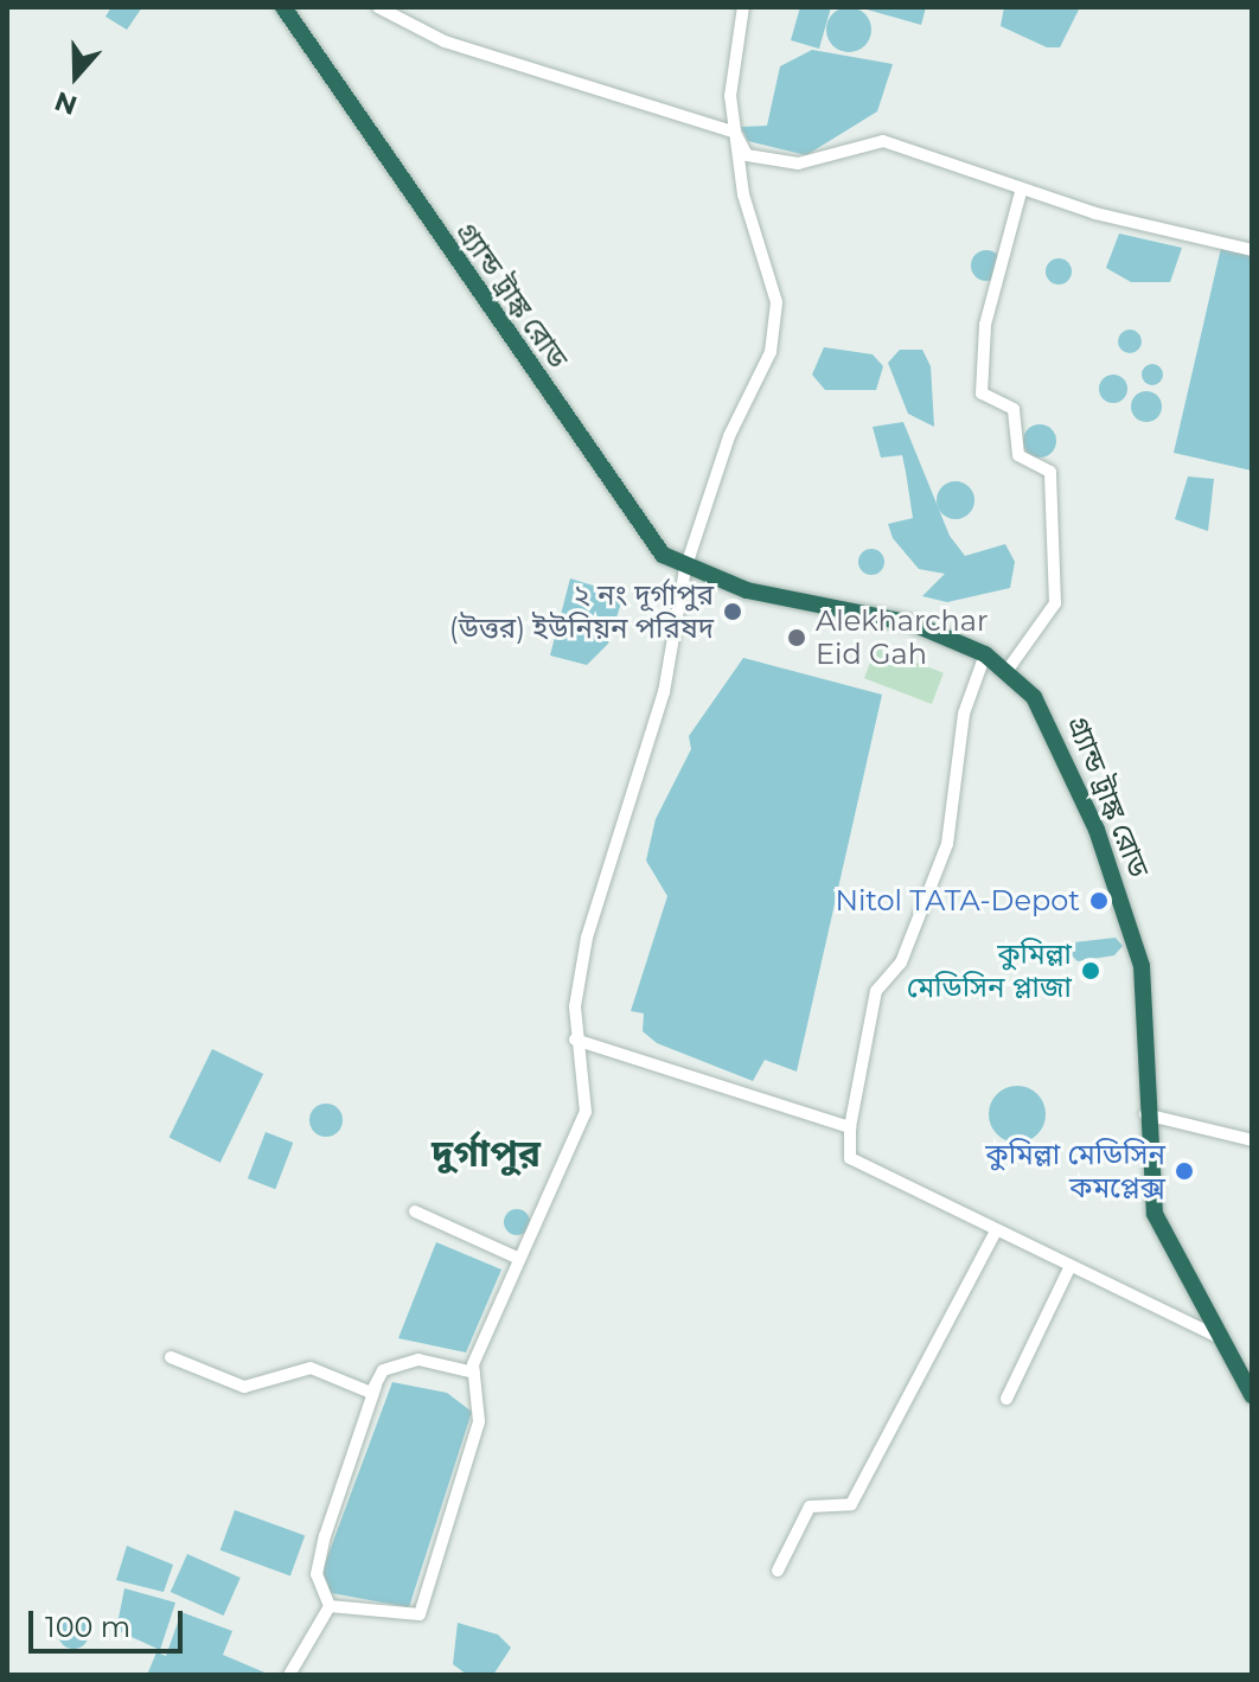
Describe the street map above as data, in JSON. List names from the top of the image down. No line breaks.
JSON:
{"streets":{"highway":["গ্র্যান্ড ট্রাঙ্ক রোড"]},"districts":["দুর্গাপুর"],"places":["২ নং দূর্গাপুর (উত্তর) ইউনিয়ন পরিষদ","Alekharchar Eid Gah","Nitol TATA-Depot","কুমিল্লা মেডিসিন প্লাজা","কুমিল্লা মেডিসিন কমপ্লেক্স"],"scale_bar":"100 m","north":"bottom"}
